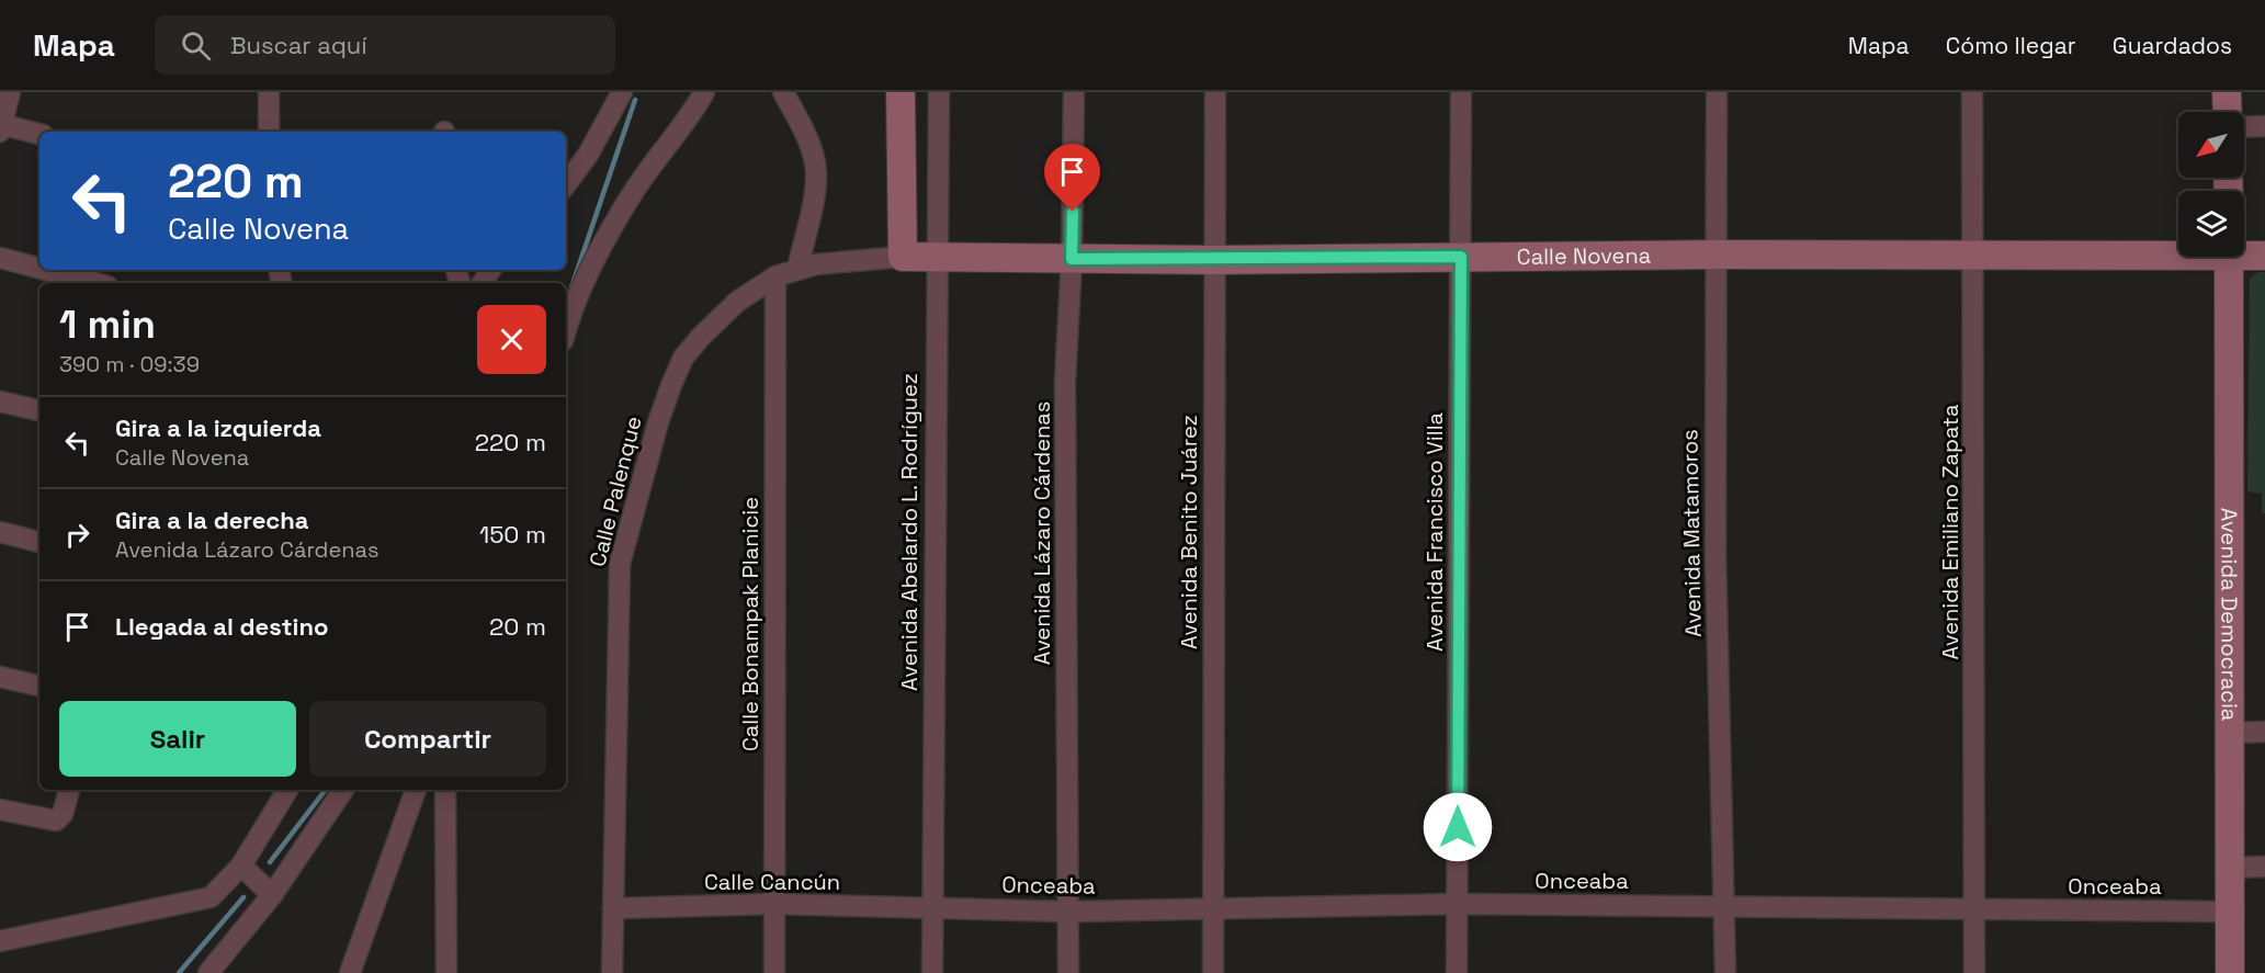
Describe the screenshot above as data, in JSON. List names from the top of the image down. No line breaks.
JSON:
{"streets":{"street":["Calle Novena","Calle Palenque","Avenida Abelardo L. Rodríguez","Avenida Benito Juárez","Avenida Francisco Villa","Avenida Emiliano Zapata","Avenida Lázaro Cárdenas","Avenida Matamoros","Avenida Democracia","Calle Bonampak Planicie","Onceaba","Calle Cancún"]},"crossings":[["Calle Novena","Calle Palenque"],["Calle Novena","Avenida Abelardo L. Rodríguez"],["Calle Novena","Avenida Benito Juárez"],["Calle Novena","Avenida Francisco Villa"],["Calle Novena","Avenida Emiliano Zapata"],["Calle Novena","Avenida Lázaro Cárdenas"],["Calle Novena","Avenida Matamoros"],["Calle Palenque","Calle Bonampak Planicie"],["Calle Palenque","Calle Cancún"],["Avenida Abelardo L. Rodríguez","Onceaba"],["Avenida Abelardo L. Rodríguez","Calle Cancún"],["Avenida Benito Juárez","Onceaba"],["Avenida Francisco Villa","Onceaba"],["Avenida Emiliano Zapata","Onceaba"],["Avenida Lázaro Cárdenas","Onceaba"],["Avenida Matamoros","Onceaba"],["Avenida Democracia","Onceaba"],["Calle Bonampak Planicie","Calle Cancún"],["Onceaba","Calle Cancún"]],"north":"bottom left","page":{"header":"Mapa","search":"Buscar aquí","nav":["Mapa","Cómo llegar","Guardados"],"turn":["220 m","Calle Novena"],"heading":["1 min","390 m · 09:39"],"list":[{"name":"Gira a la izquierda","note":"Calle Novena","value":"220 m"},{"name":"Gira a la derecha","note":"Avenida Lázaro Cárdenas","value":"150 m"},{"name":"Llegada al destino","value":"20 m"}],"buttons":["Salir","Compartir"]}}
